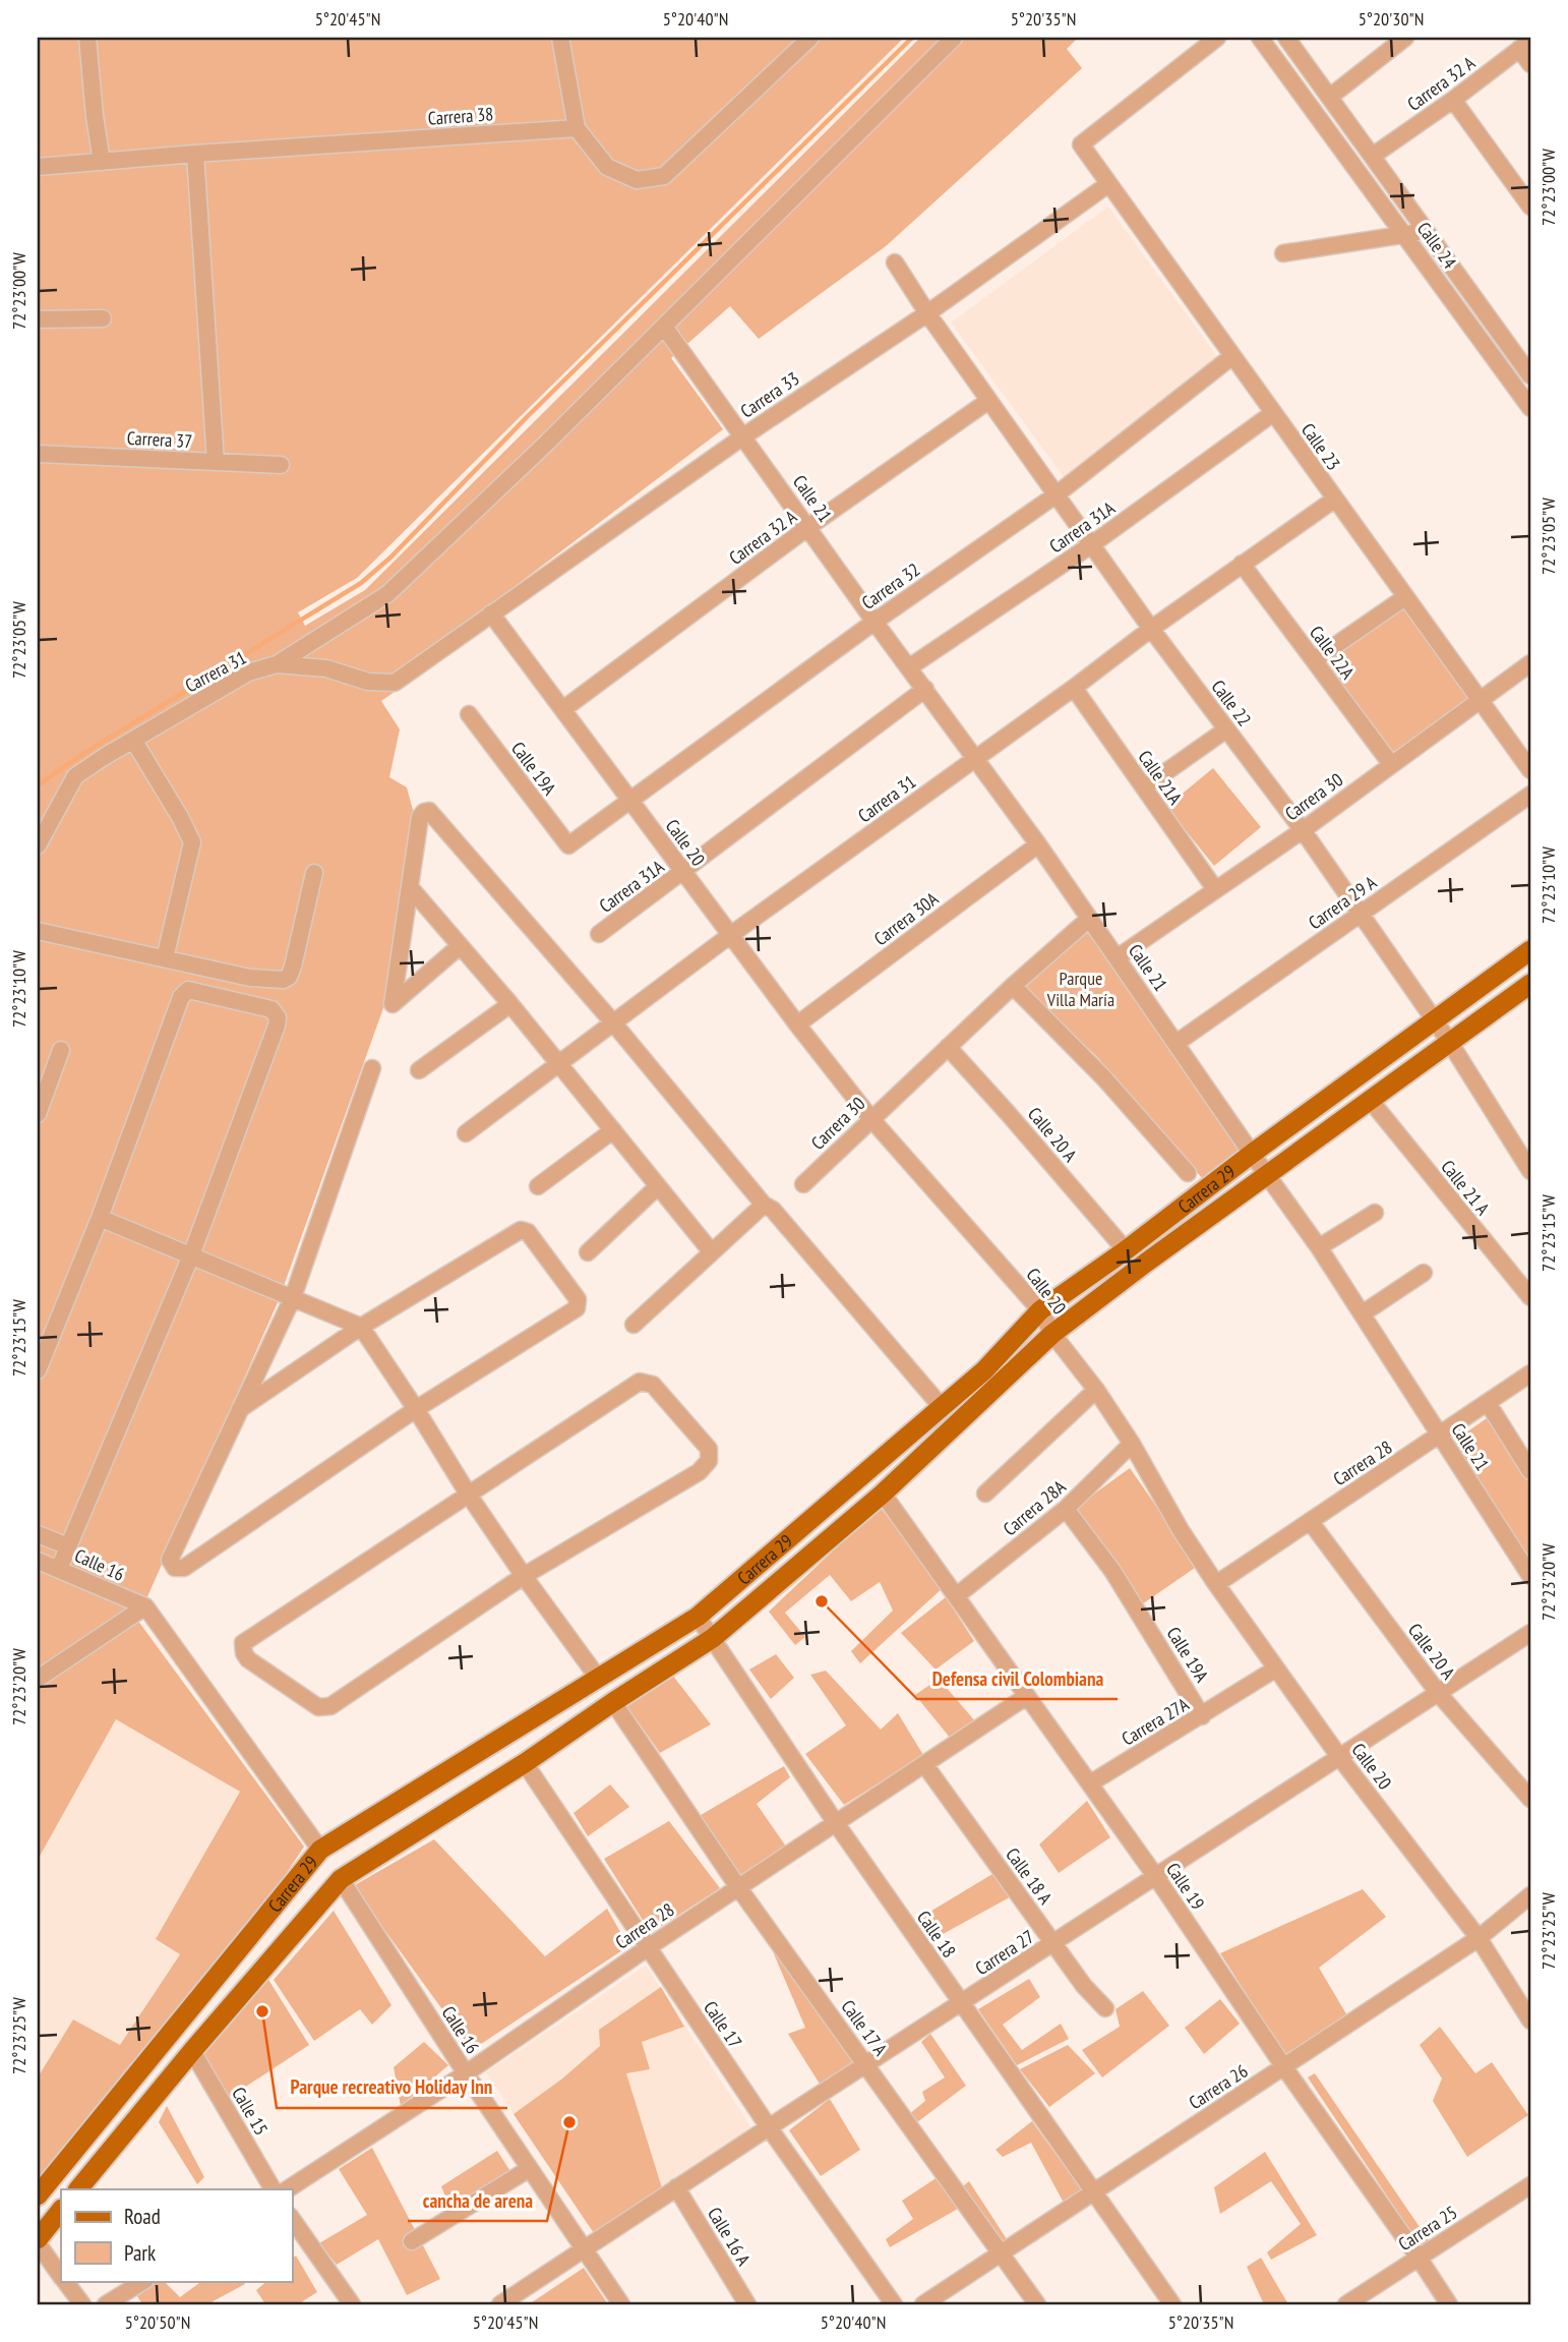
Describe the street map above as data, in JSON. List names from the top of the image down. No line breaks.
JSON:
{"streets":{"main road":["Carrera 29"],"street":["Carrera 32 A","Carrera 38","Calle 24","Carrera 33","Carrera 37","Calle 23","Calle 21","Carrera 31A","Carrera 32","Calle 22A","Carrera 31","Calle 22","Calle 19A","Calle 21A","Carrera 30","Calle 20","Carrera 29 A","Carrera 30A","Calle 20 A","Calle 21 A","Carrera 28","Carrera 28A","Calle 16","Carrera 27A","Calle 18 A","Calle 19","Calle 18","Carrera 27","Calle 17","Calle 17 A","Carrera 26","Calle 15","Carrera 25","Calle 16 A"]},"crossings":[["Carrera 32 A","Calle 24"],["Carrera 32 A","Calle 21"],["Carrera 32 A","Calle 22"],["Carrera 32 A","Calle 20"],["Carrera 33","Calle 23"],["Carrera 33","Calle 21"],["Carrera 33","Carrera 31"],["Carrera 33","Calle 22"],["Carrera 33","Calle 20"],["Calle 23","Carrera 31A"],["Calle 23","Carrera 32"],["Calle 23","Carrera 31"],["Calle 23","Carrera 30"],["Calle 21","Carrera 31A"],["Calle 21","Carrera 32"],["Calle 21","Carrera 31"],["Calle 21","Carrera 30"],["Calle 21","Carrera 29 A"],["Calle 21","Carrera 30A"],["Calle 21","Carrera 29"],["Calle 21","Carrera 28"],["Carrera 31A","Calle 22"],["Carrera 31A","Calle 20"],["Carrera 32","Calle 22"],["Carrera 32","Calle 19A"],["Carrera 32","Calle 20"],["Calle 22A","Carrera 31"],["Calle 22A","Carrera 30"],["Carrera 31","Calle 22"],["Carrera 31","Calle 21A"],["Carrera 31","Calle 20"],["Calle 22","Carrera 30"],["Calle 22","Carrera 29 A"],["Calle 22","Carrera 29"],["Calle 19A","Carrera 28A"],["Calle 19A","Carrera 27A"],["Calle 21A","Carrera 30"],["Carrera 30","Calle 20"],["Carrera 30","Calle 20 A"],["Calle 20","Carrera 30A"],["Calle 20","Carrera 29"],["Calle 20","Carrera 28"],["Calle 20","Carrera 28A"],["Calle 20","Carrera 27A"],["Calle 20","Carrera 27"],["Calle 20","Carrera 26"],["Calle 20 A","Carrera 29"],["Calle 20 A","Carrera 28"],["Calle 20 A","Carrera 27"],["Calle 21 A","Carrera 29"],["Carrera 29","Calle 16"],["Carrera 29","Calle 19"],["Carrera 29","Calle 18"],["Carrera 29","Calle 17"],["Carrera 29","Calle 17 A"],["Carrera 29","Calle 15"],["Carrera 28","Calle 16"],["Carrera 28","Calle 18 A"],["Carrera 28","Calle 19"],["Carrera 28","Calle 18"],["Carrera 28","Calle 17"],["Carrera 28","Calle 17 A"],["Carrera 28A","Calle 19"],["Calle 16","Carrera 27"],["Carrera 27A","Calle 19"],["Calle 18 A","Carrera 27"],["Calle 19","Carrera 27"],["Calle 19","Carrera 26"],["Calle 19","Carrera 25"],["Calle 18","Carrera 27"],["Calle 18","Carrera 26"],["Carrera 27","Calle 17"],["Carrera 27","Calle 17 A"],["Carrera 27","Calle 16 A"],["Calle 17 A","Carrera 26"]],"parks":["Parque Villa María"],"places":["Defensa civil Colombiana","Parque recreativo Holiday Inn","cancha de arena"],"legend":["Road","Park"],"coordinates":["5°20'45\"N","5°20'40\"N","5°20'35\"N","5°20'30\"N","72°23'00\"W","72°23'05\"W","72°23'10\"W","72°23'15\"W","72°23'20\"W","72°23'25\"W","5°20'50\"N"]}
